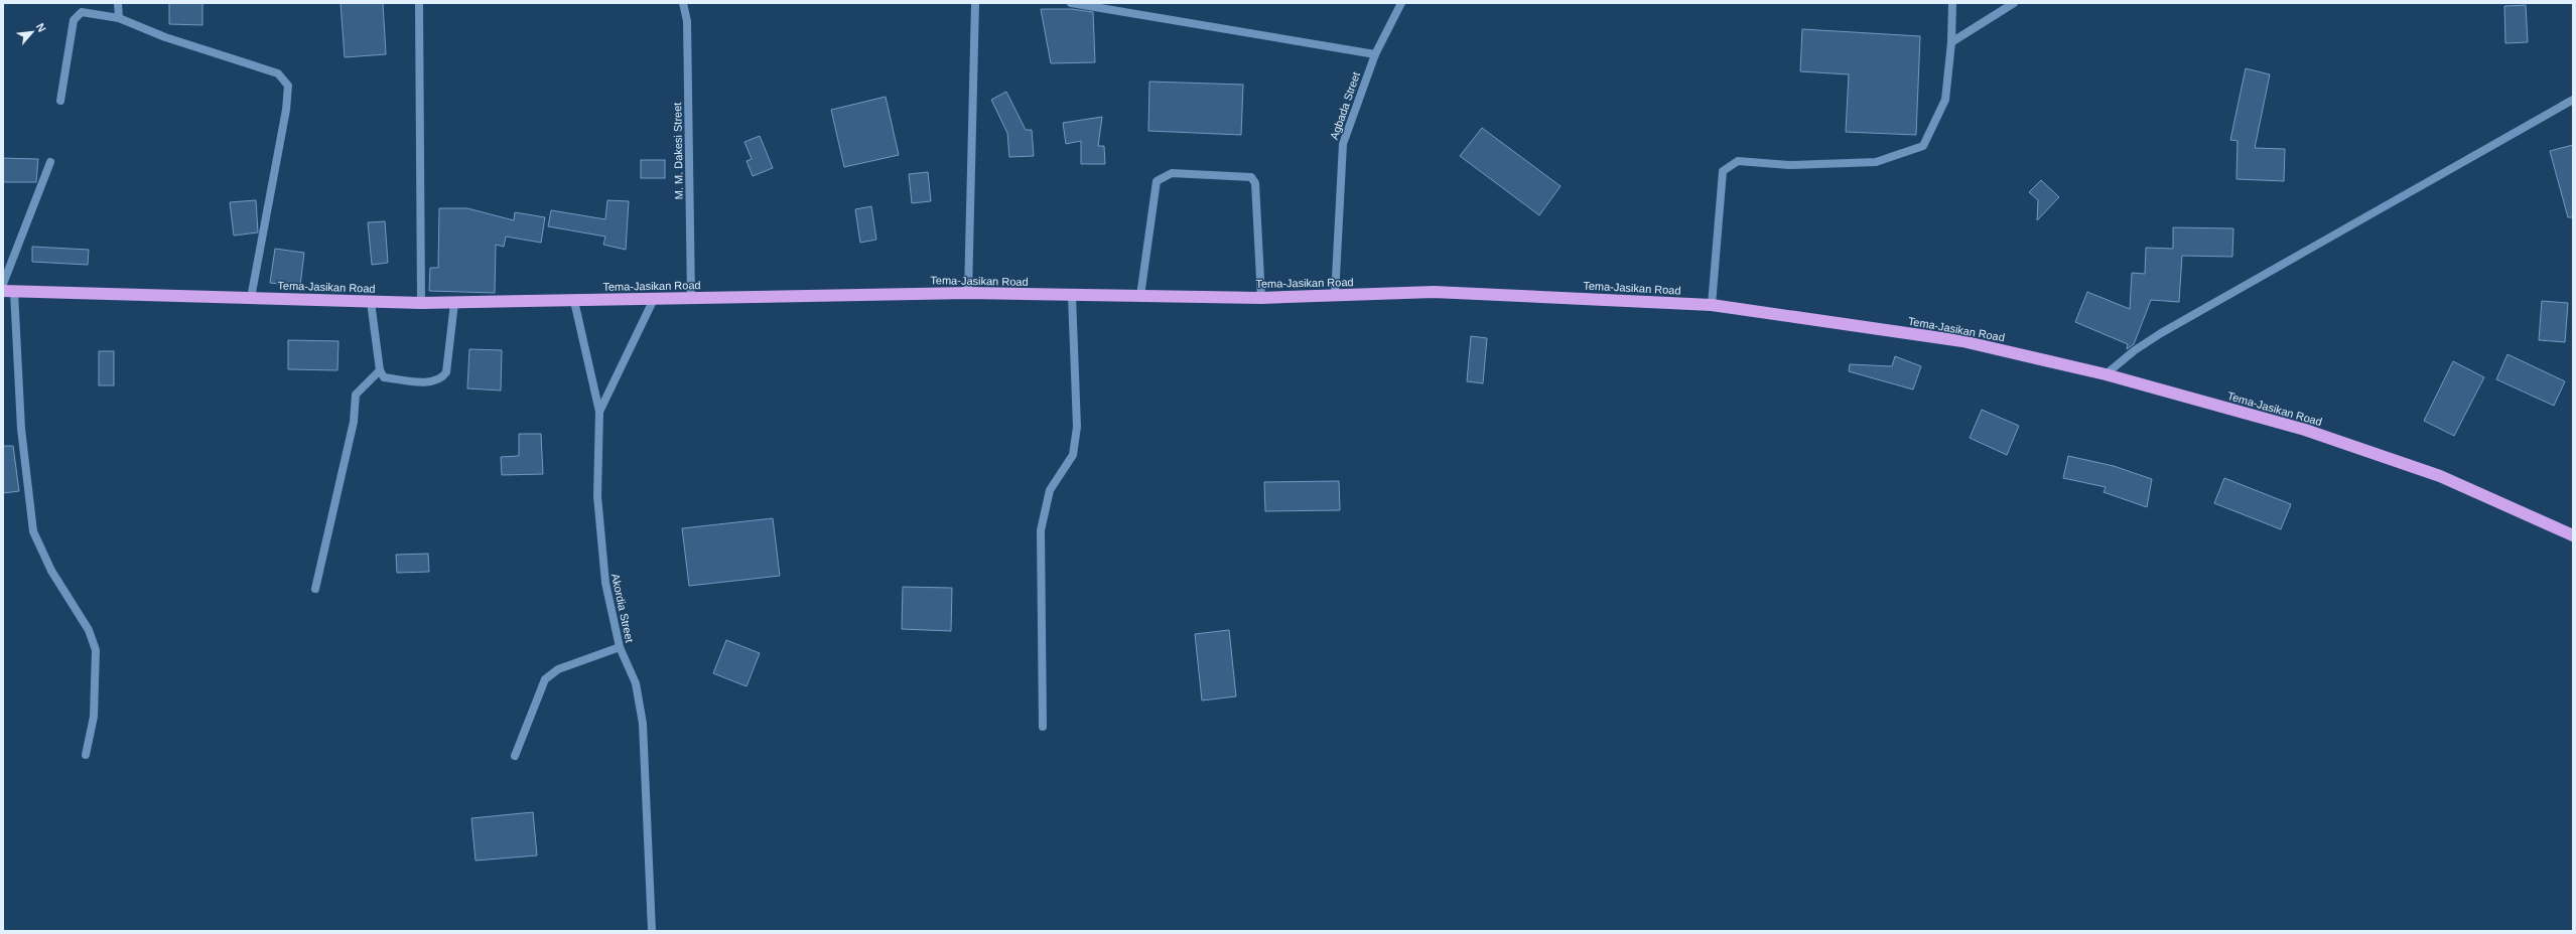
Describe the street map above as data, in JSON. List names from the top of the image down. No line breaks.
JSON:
{"streets":{"highway":["Tema-Jasikan Road"],"street":["Agbada Street","M. M. Dakesi Street","Akordia Street"]},"crossings":[["Agbada Street","Tema-Jasikan Road"],["M. M. Dakesi Street","Tema-Jasikan Road"],["Tema-Jasikan Road","Akordia Street"]],"north":"top right"}
